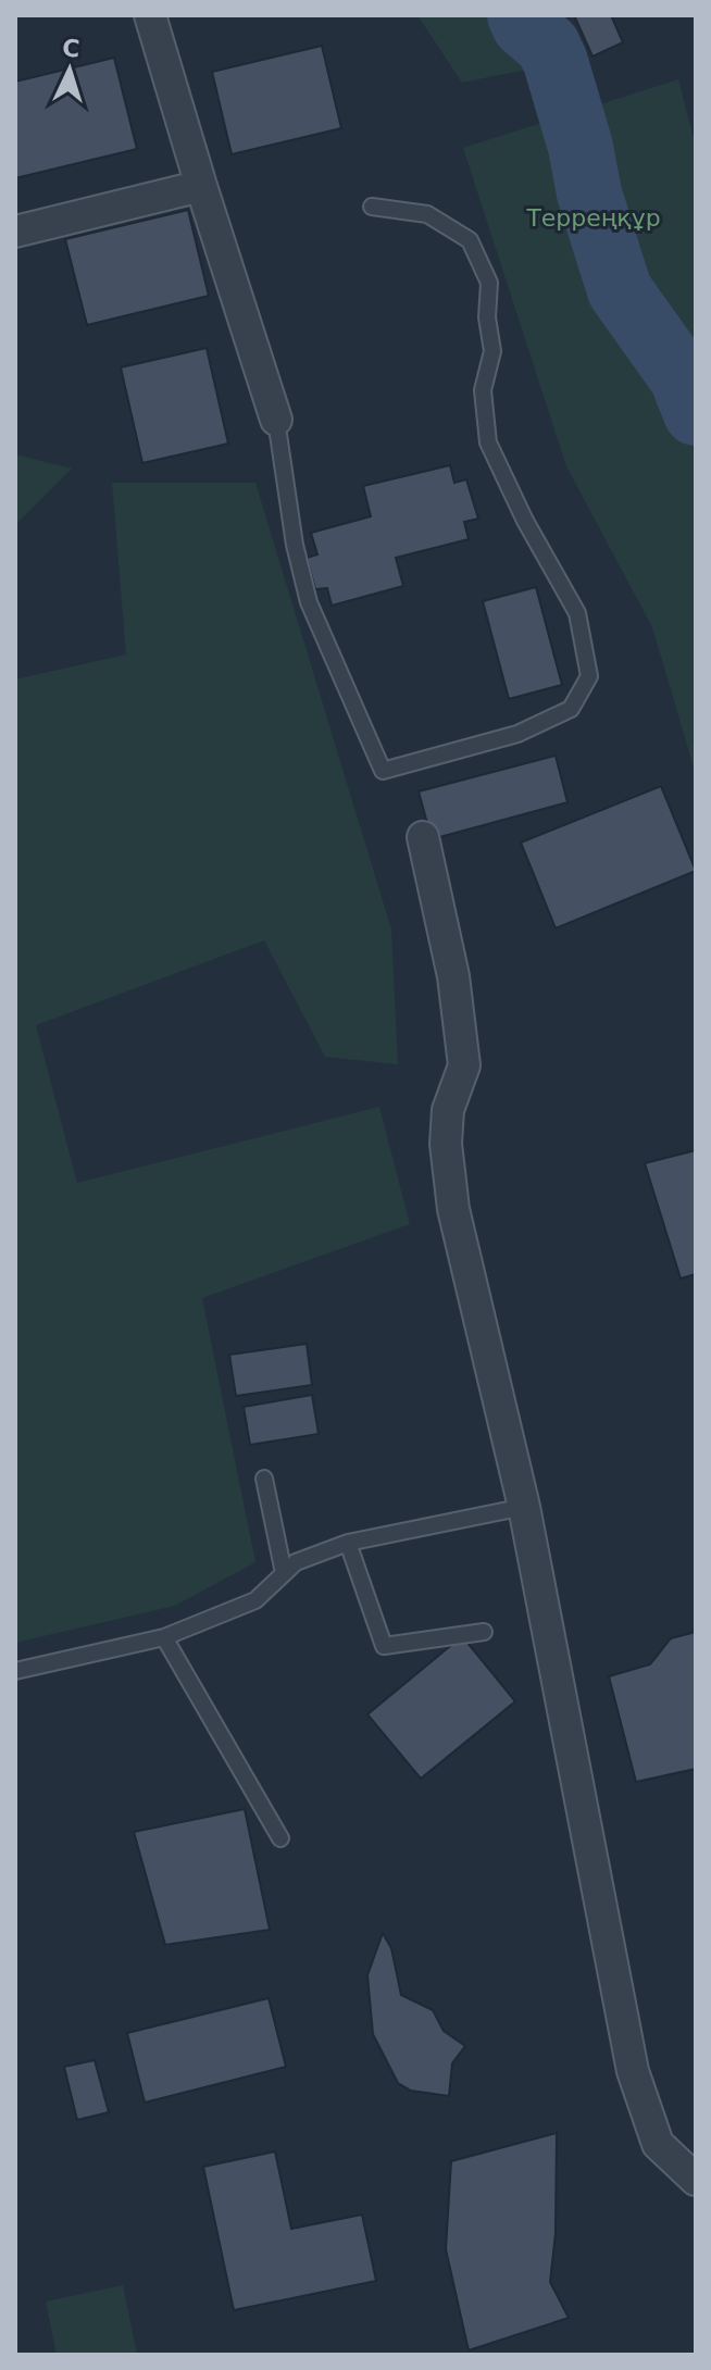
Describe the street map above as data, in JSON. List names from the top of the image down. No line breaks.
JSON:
{"parks":["Терреңқұр"],"north":"top"}
